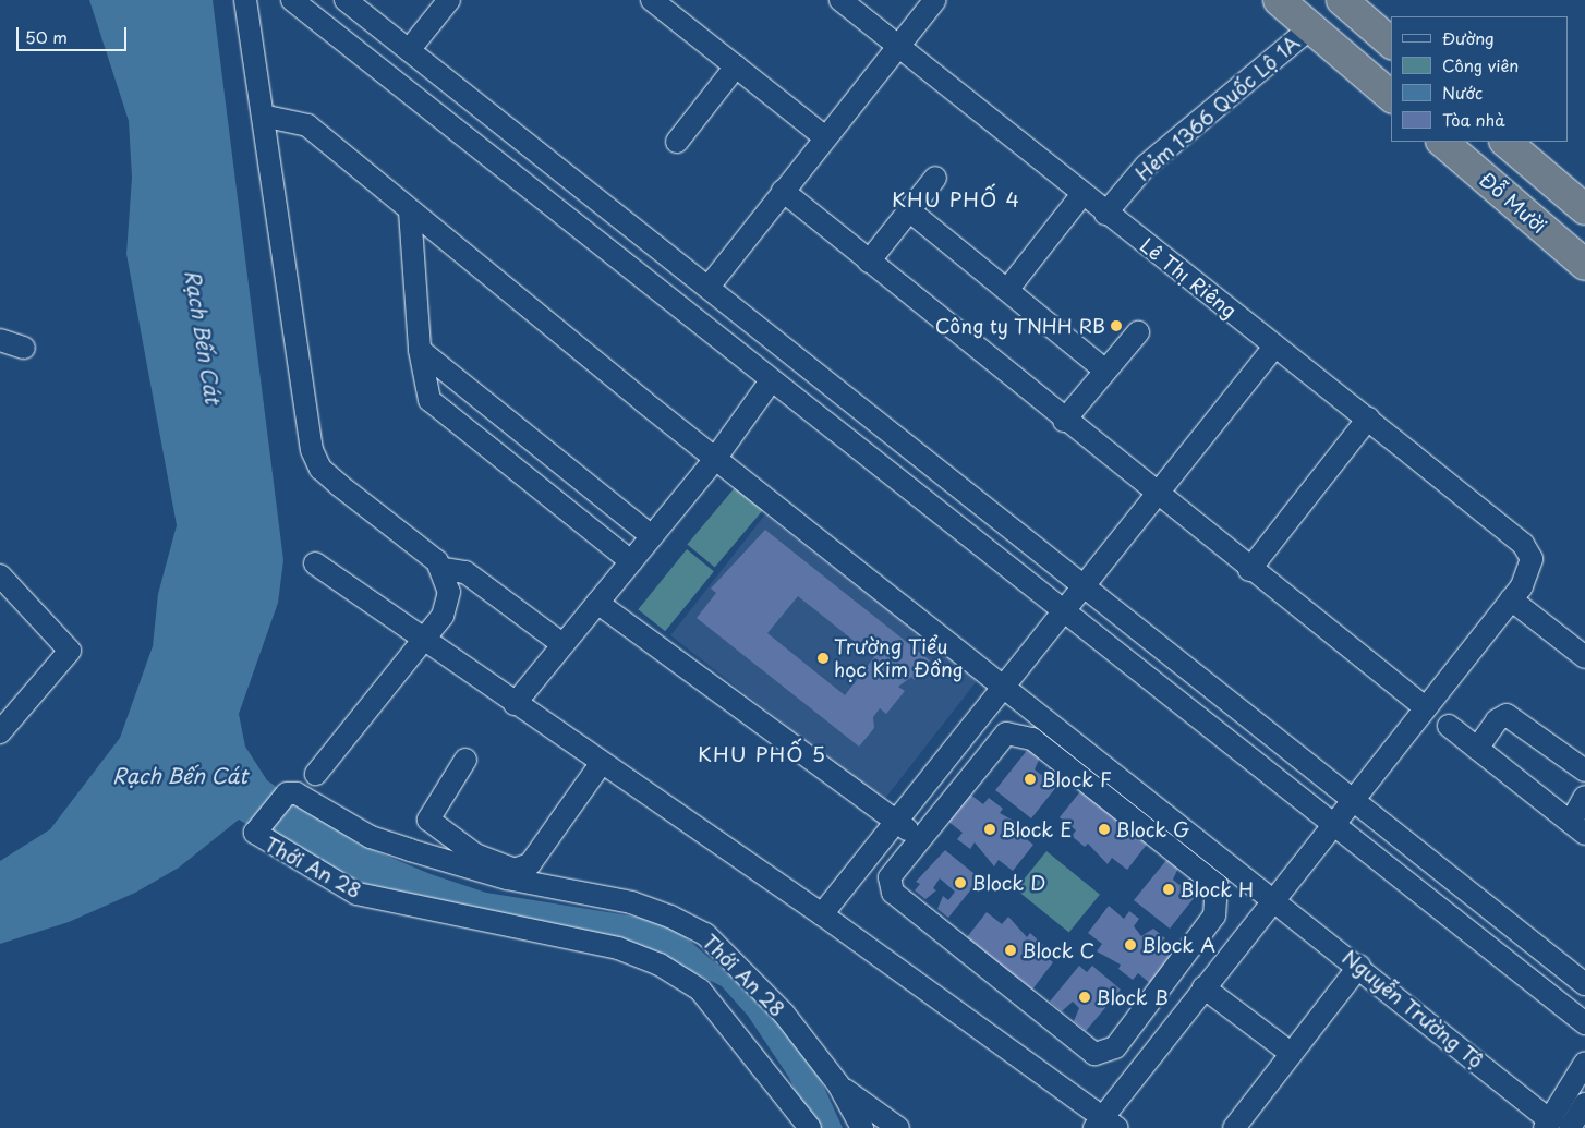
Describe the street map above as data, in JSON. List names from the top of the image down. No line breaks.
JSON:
{"streets":{"highway":["Đỗ Mười"],"street":["Hẻm 1366 Quốc Lộ 1A","Lê Thị Riêng","Thới An 28","Nguyễn Trường Tộ"]},"crossings":[["Hẻm 1366 Quốc Lộ 1A","Lê Thị Riêng"]],"districts":["KHU PHỐ 4","KHU PHỐ 5"],"water":["Rạch Bến Cát"],"places":["Công ty TNHH RB","Trường Tiểu học Kim Đồng","Block F","Block E","Block G","Block D","Block H","Block A","Block C","Block B"],"legend":["Đường","Công viên","Nước","Tòa nhà"],"scale_bar":"50 m"}
